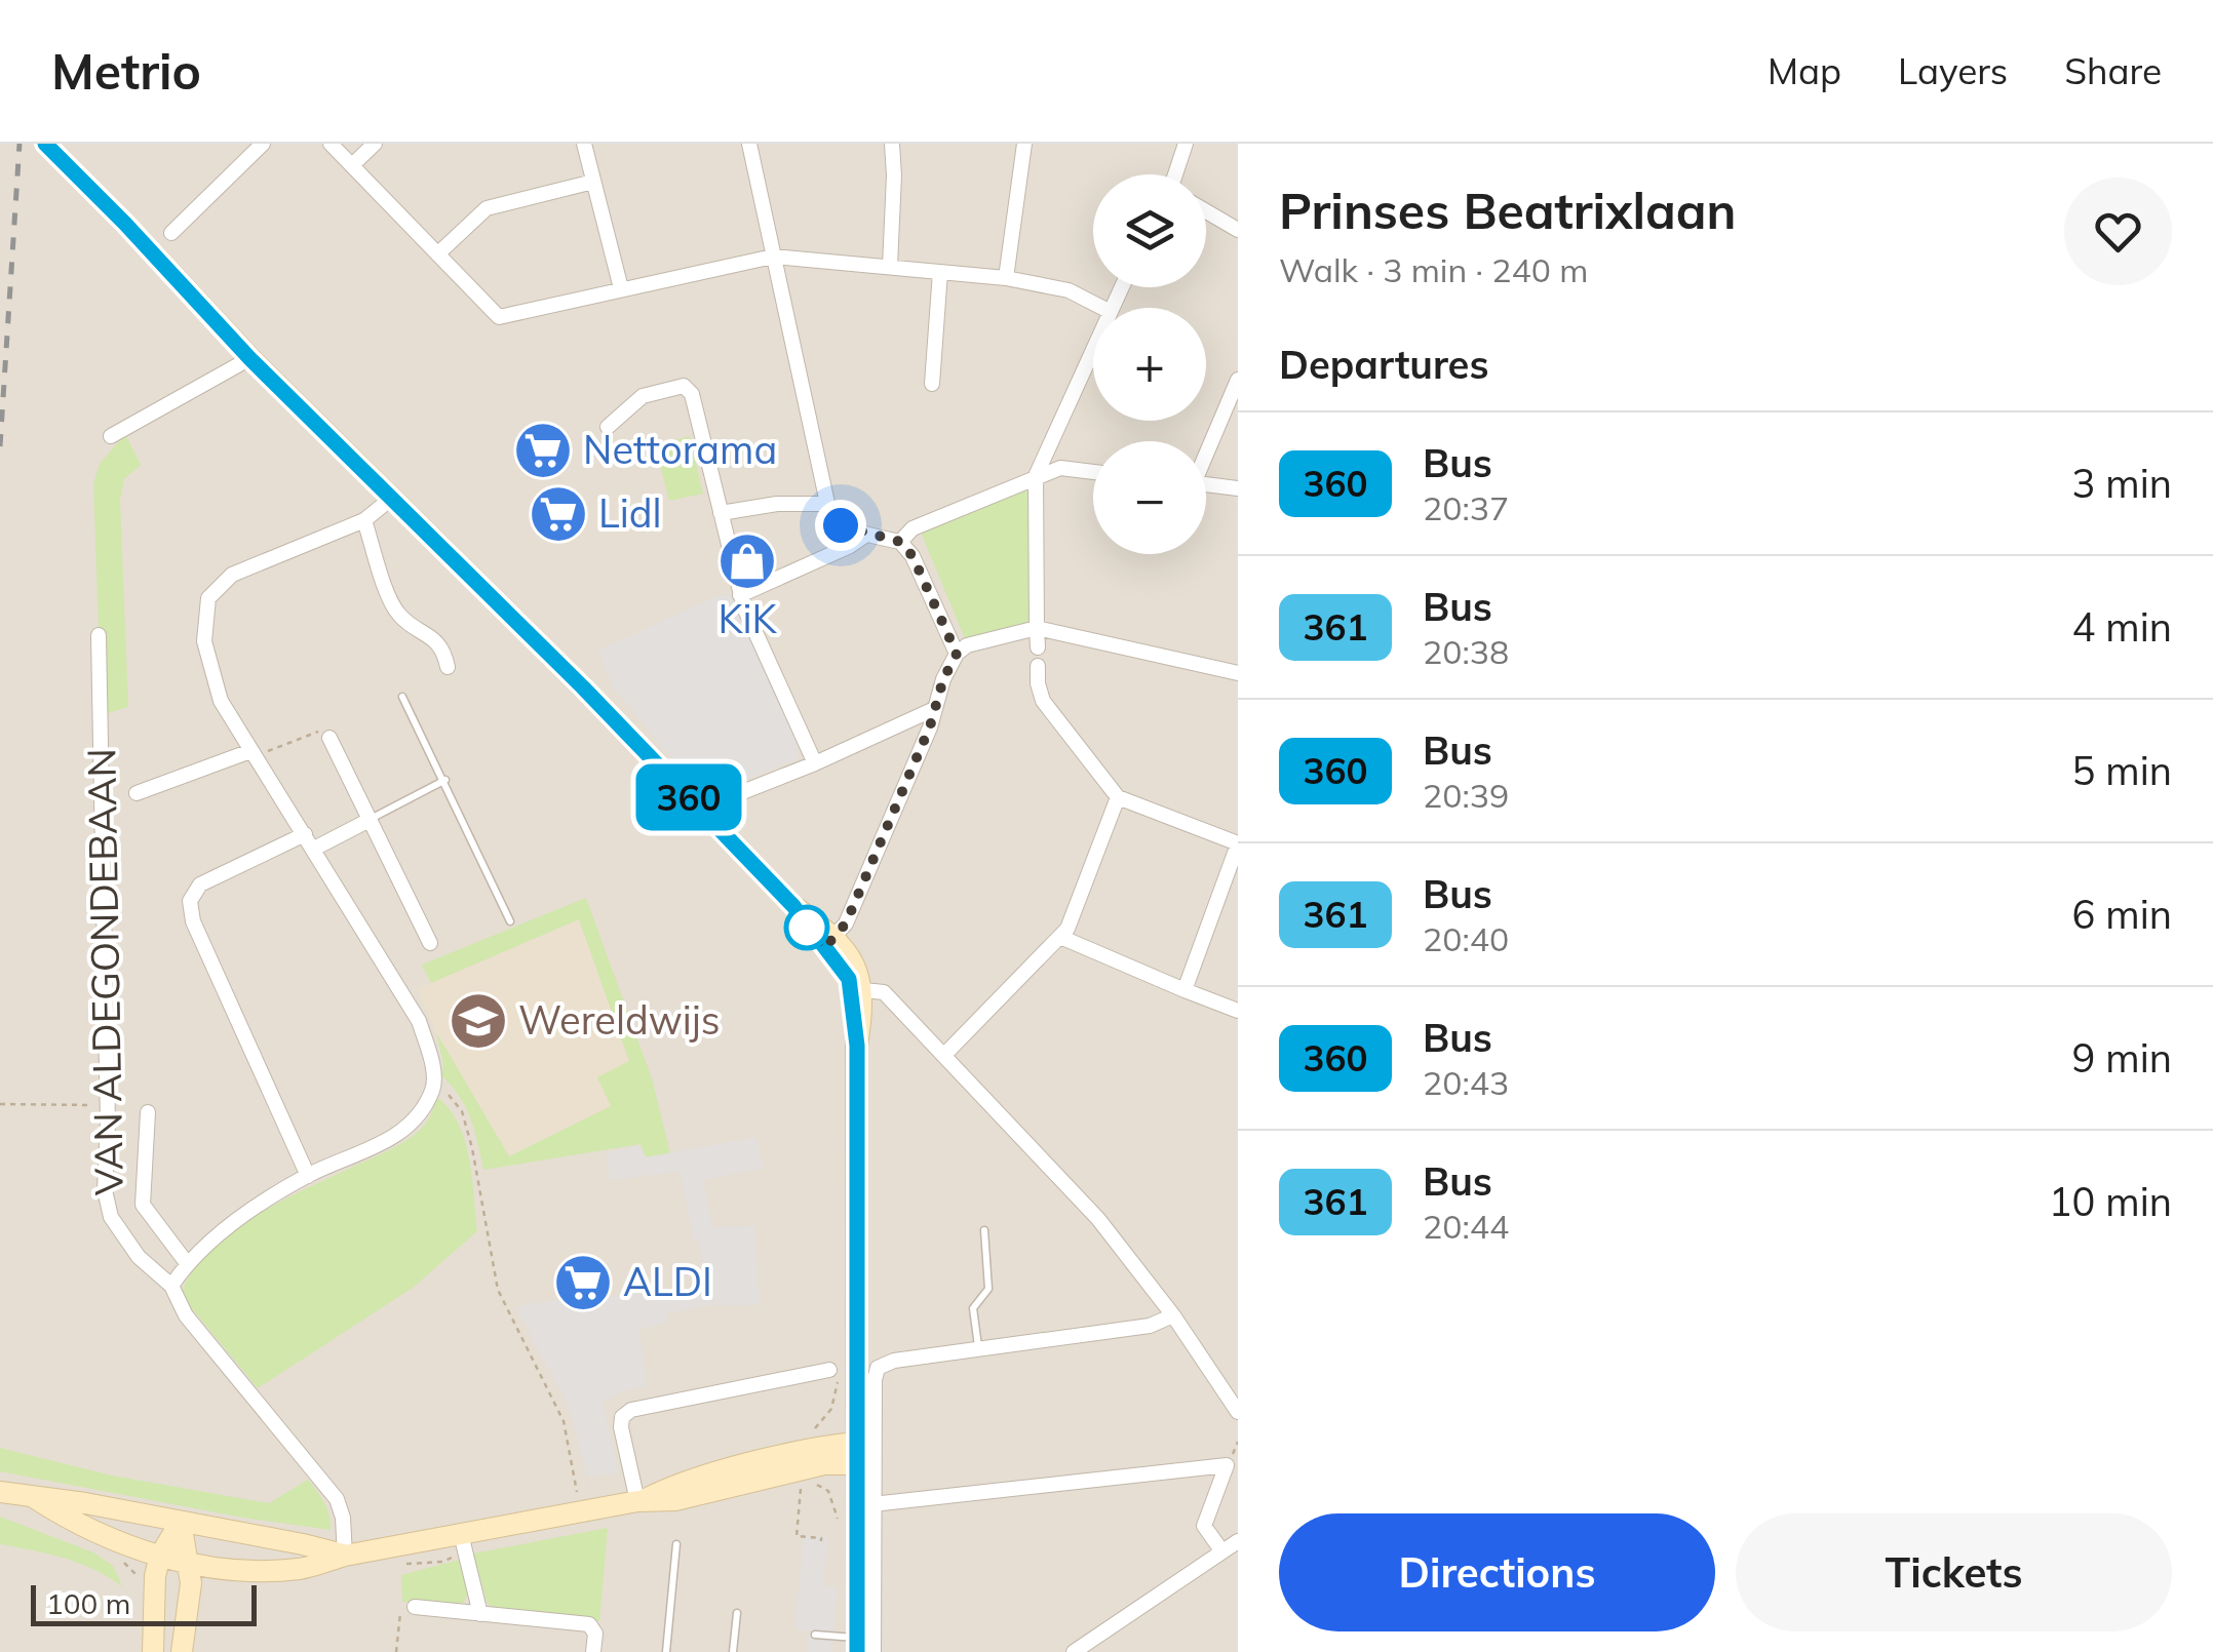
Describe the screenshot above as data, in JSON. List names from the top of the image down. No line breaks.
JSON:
{"streets":{"street":["VAN ALDEGONDEBAAN"]},"places":{"supermarket":["Nettorama","Lidl","ALDI"],"shop":["KiK"],"school or university":["Wereldwijs"]},"lines":["bus line 360"],"scale_bar":"100 m","page":{"header":"Metrio","nav":["Map","Layers","Share"],"on_map":"360","heading":[["Prinses Beatrixlaan","Walk · 3 min · 240 m"],"Departures"],"map_buttons":["+","−"],"list":[{"mark":"360","name":"Bus","note":"20:37","value":"3 min"},{"mark":"361","name":"Bus","note":"20:38","value":"4 min"},{"mark":"360","name":"Bus","note":"20:39","value":"5 min"},{"mark":"361","name":"Bus","note":"20:40","value":"6 min"},{"mark":"360","name":"Bus","note":"20:43","value":"9 min"},{"mark":"361","name":"Bus","note":"20:44","value":"10 min"}],"buttons":["Directions","Tickets"],"scale":"100 m"}}
